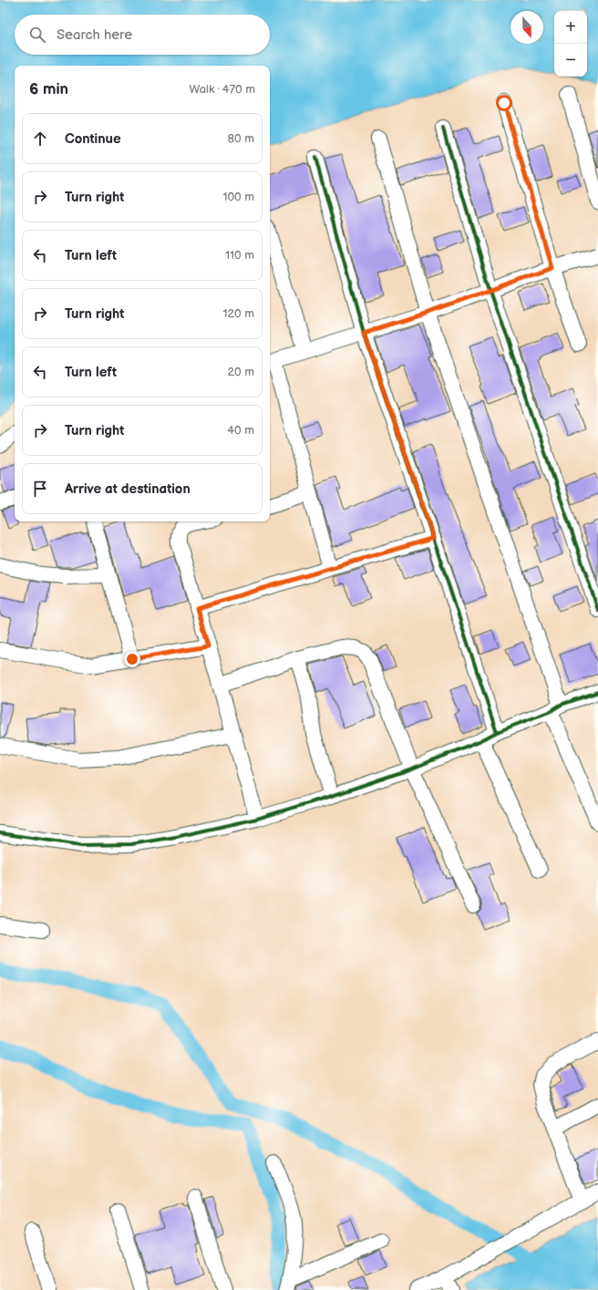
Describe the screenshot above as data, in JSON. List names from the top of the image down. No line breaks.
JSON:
{"north":"bottom","page":{"map_buttons":["+","−"],"search":"Search here","heading":["6 min","Walk · 470 m"],"list":[["Continue","80 m"],["Turn right","100 m"],["Turn left","110 m"],["Turn right","120 m"],["Turn left","20 m"],["Turn right","40 m"],"Arrive at destination"]}}
